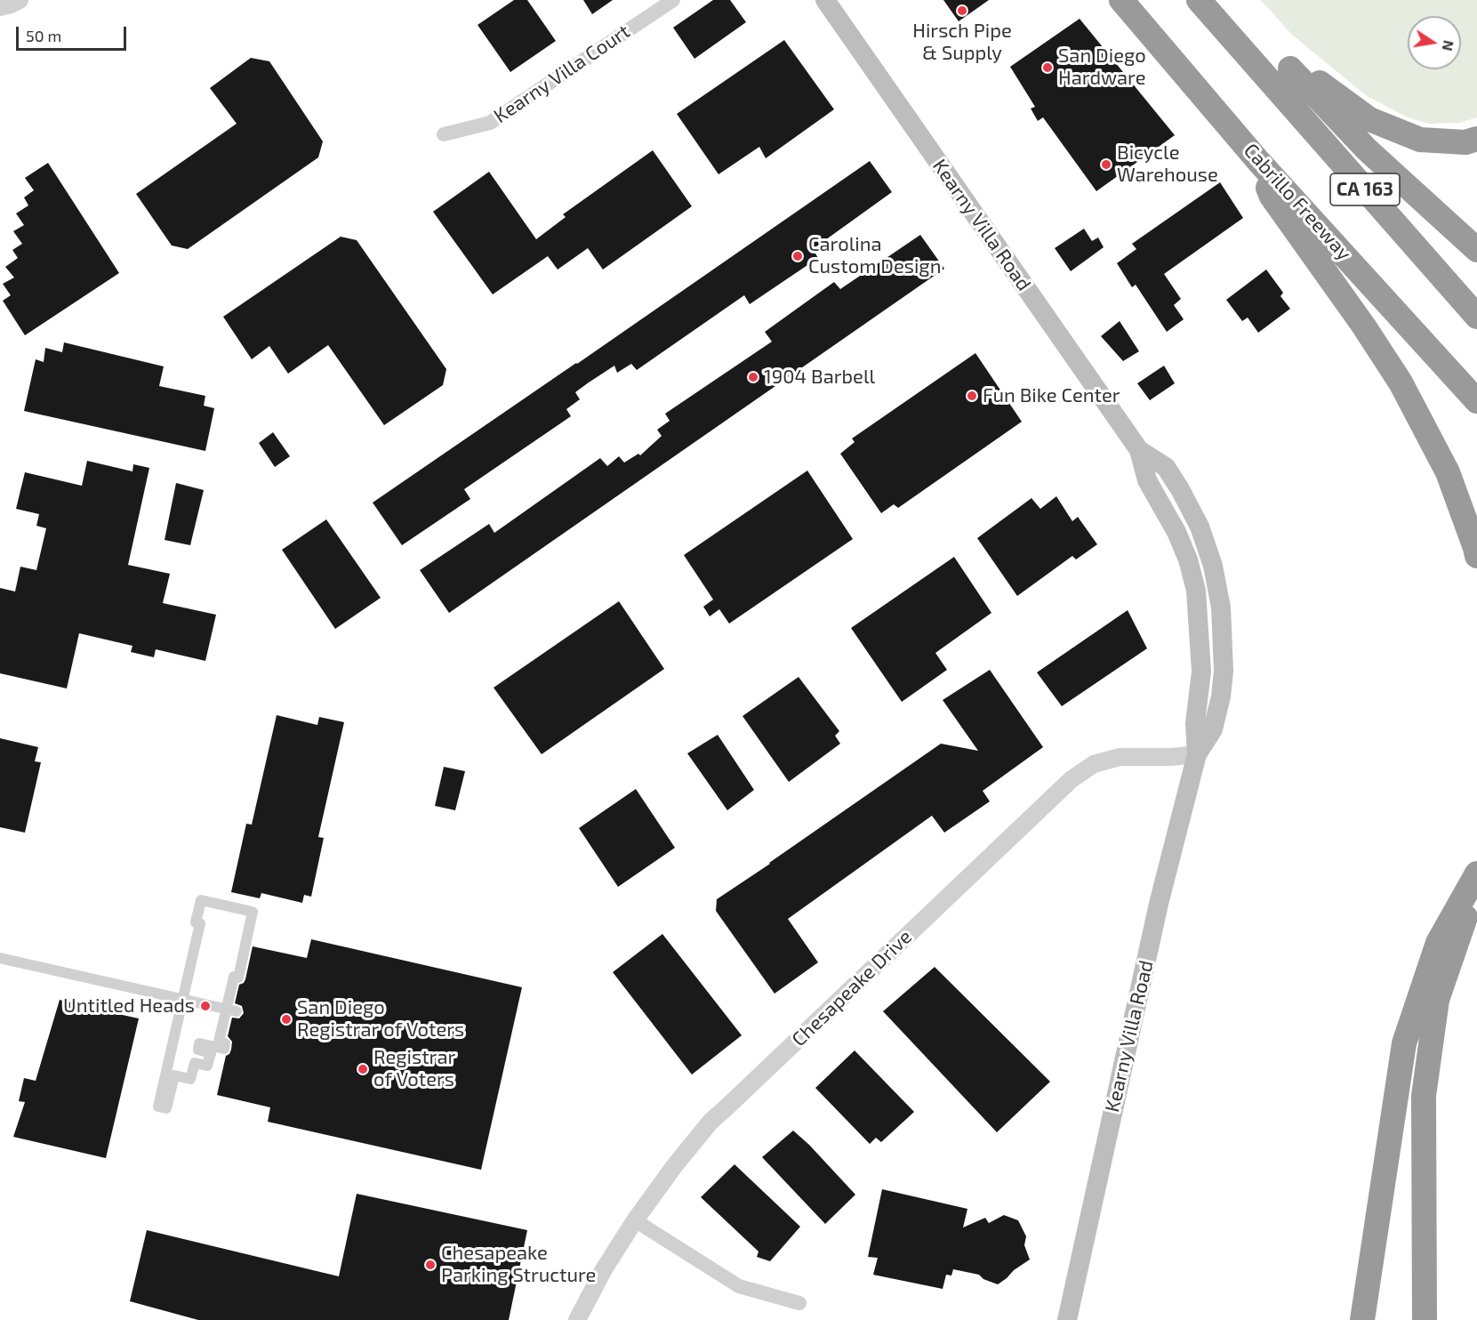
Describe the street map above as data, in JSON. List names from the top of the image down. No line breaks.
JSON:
{"streets":{"highway":["CA 163","Cabrillo Freeway"],"main road":["Kearny Villa Road"],"street":["Kearny Villa Court","Chesapeake Drive"]},"crossings":[["Kearny Villa Road","Chesapeake Drive"]],"places":["Hirsch Pipe & Supply","San Diego Hardware","Bicycle Warehouse","Carolina Custom Design","1904 Barbell","Fun Bike Center","Untitled Heads","San Diego Registrar of Voters","Registrar of Voters","Chesapeake Parking Structure"],"scale_bar":"50 m","north":"right"}
